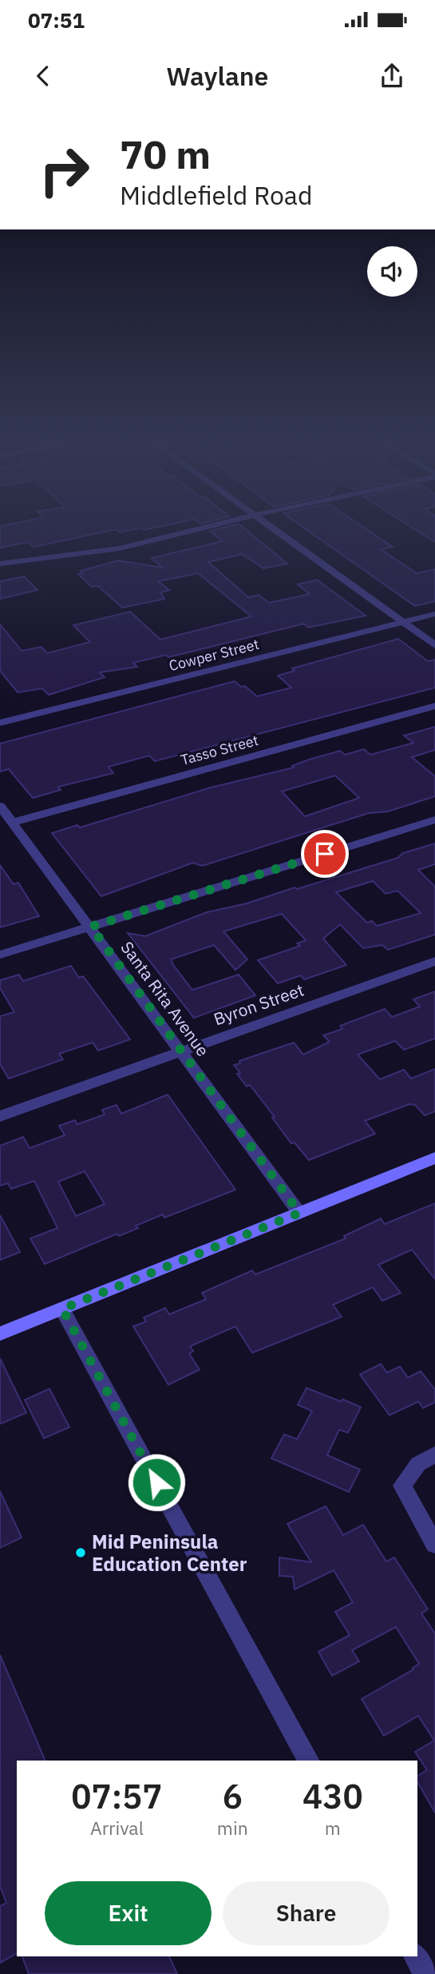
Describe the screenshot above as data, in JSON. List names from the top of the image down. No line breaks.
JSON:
{"streets":{"street":["Cowper Street","Tasso Street","Santa Rita Avenue","Byron Street"]},"crossings":[["Tasso Street","Santa Rita Avenue"],["Santa Rita Avenue","Byron Street"]],"places":["Mid Peninsula Education Center"],"page":{"status":"07:51","header":"Waylane","turn":["70 m","Middlefield Road"],"eta":["07:57","Arrival","6","min","430","m"],"buttons":["Exit","Share"]}}
